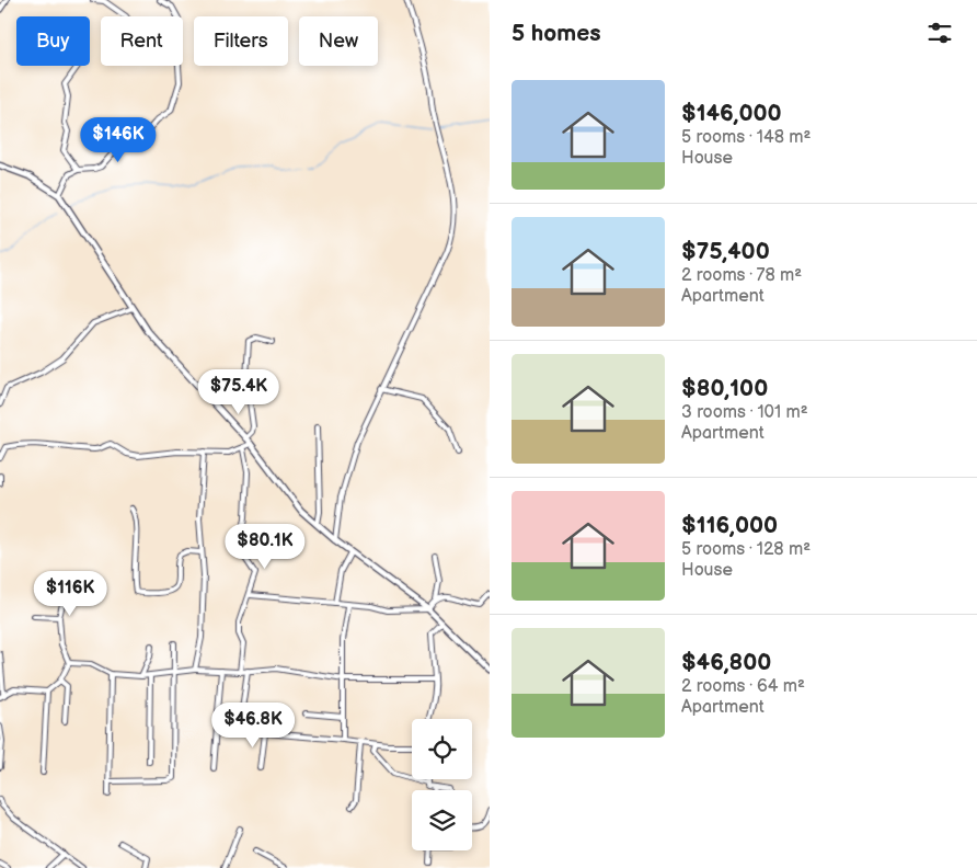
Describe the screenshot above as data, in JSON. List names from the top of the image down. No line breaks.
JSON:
{"page":{"heading":"5 homes","chip":["Buy","Rent","Filters","New"],"list":[{"name":"$146,000","note":"5 rooms · 148 m² · House"},{"name":"$75,400","note":"2 rooms · 78 m² · Apartment"},{"name":"$80,100","note":"3 rooms · 101 m² · Apartment"},{"name":"$116,000","note":"5 rooms · 128 m² · House"},{"name":"$46,800","note":"2 rooms · 64 m² · Apartment"}],"price":["$146K","$75.4K","$80.1K","$116K","$46.8K"]}}
